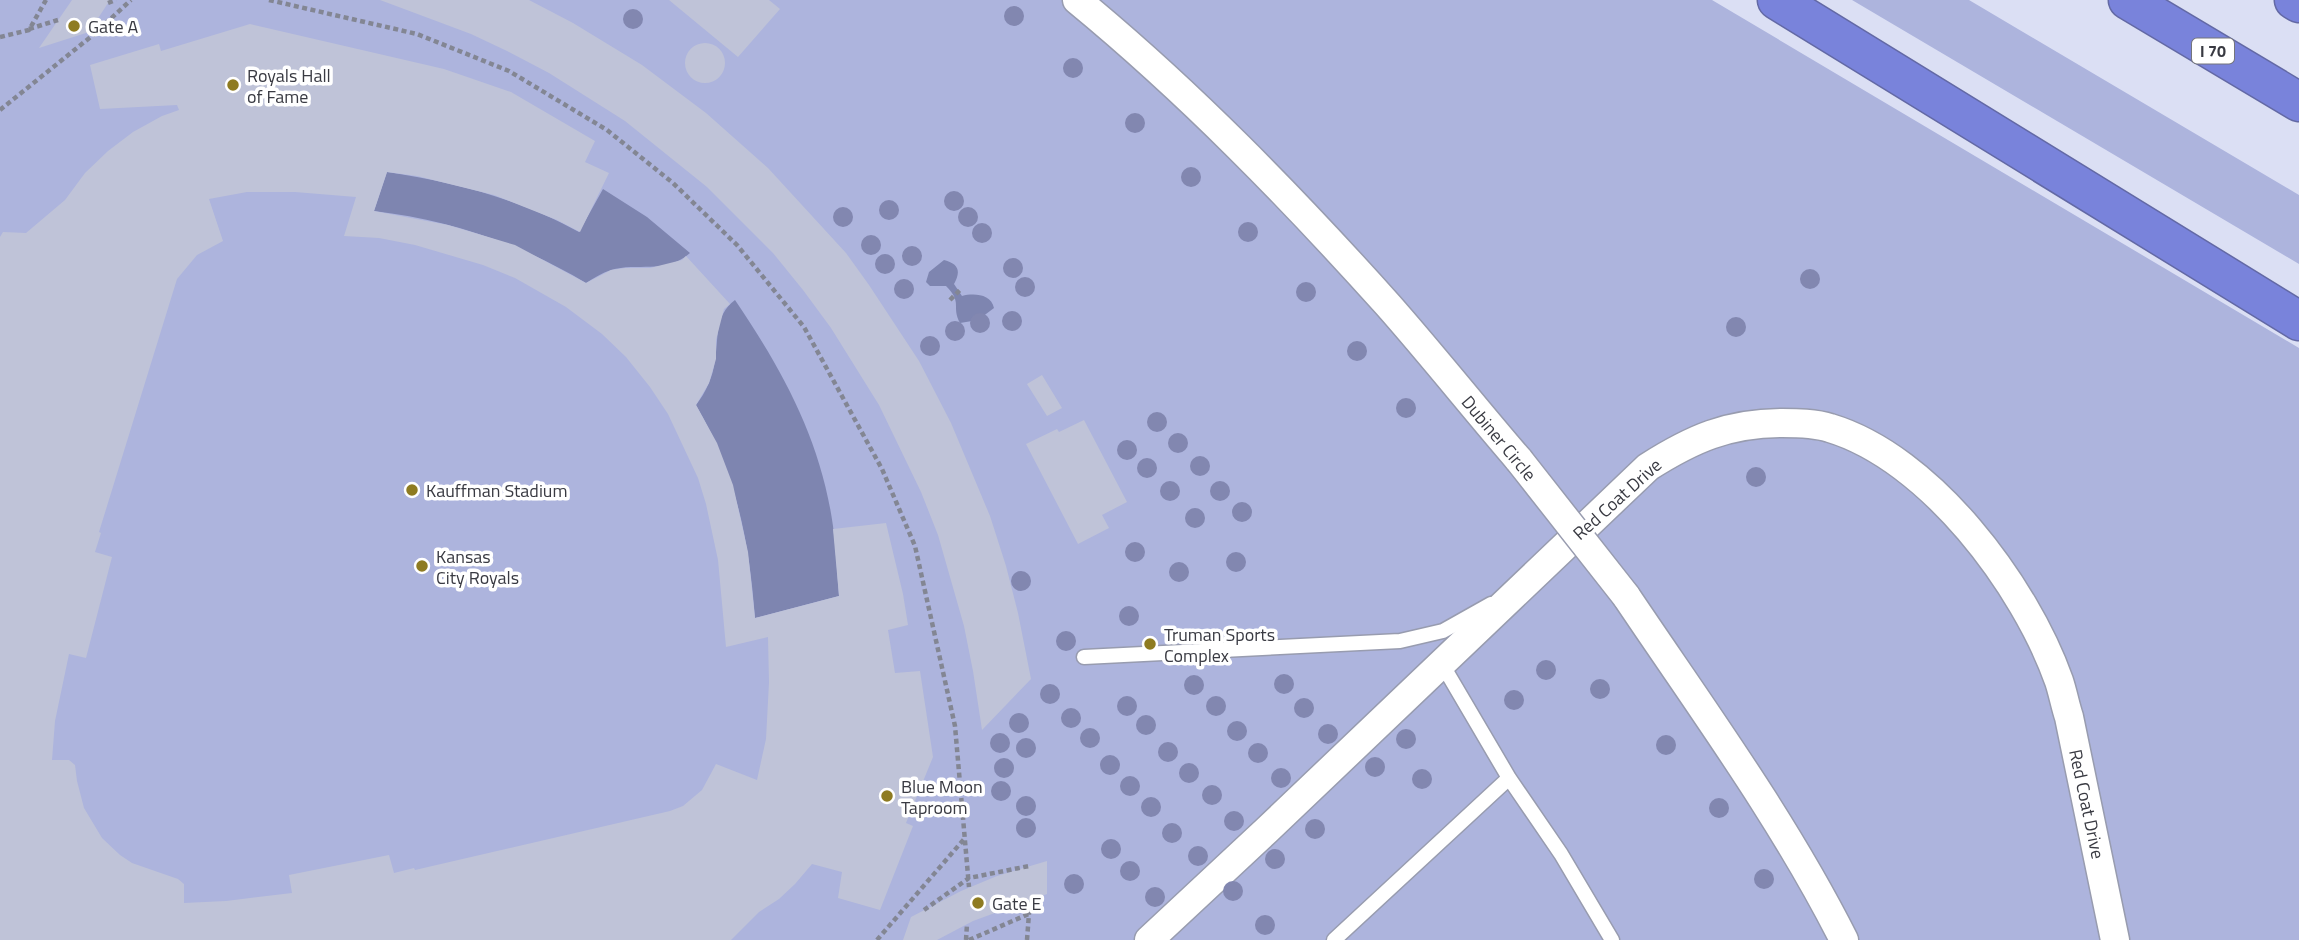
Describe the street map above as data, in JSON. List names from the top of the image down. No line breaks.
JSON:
{"streets":{"highway":["I 70"],"street":["Dubiner Circle","Red Coat Drive"]},"places":["Gate A","Royals Hall of Fame","Kauffman Stadium","Kansas City Royals","Truman Sports Complex","Blue Moon Taproom","Gate E"]}
